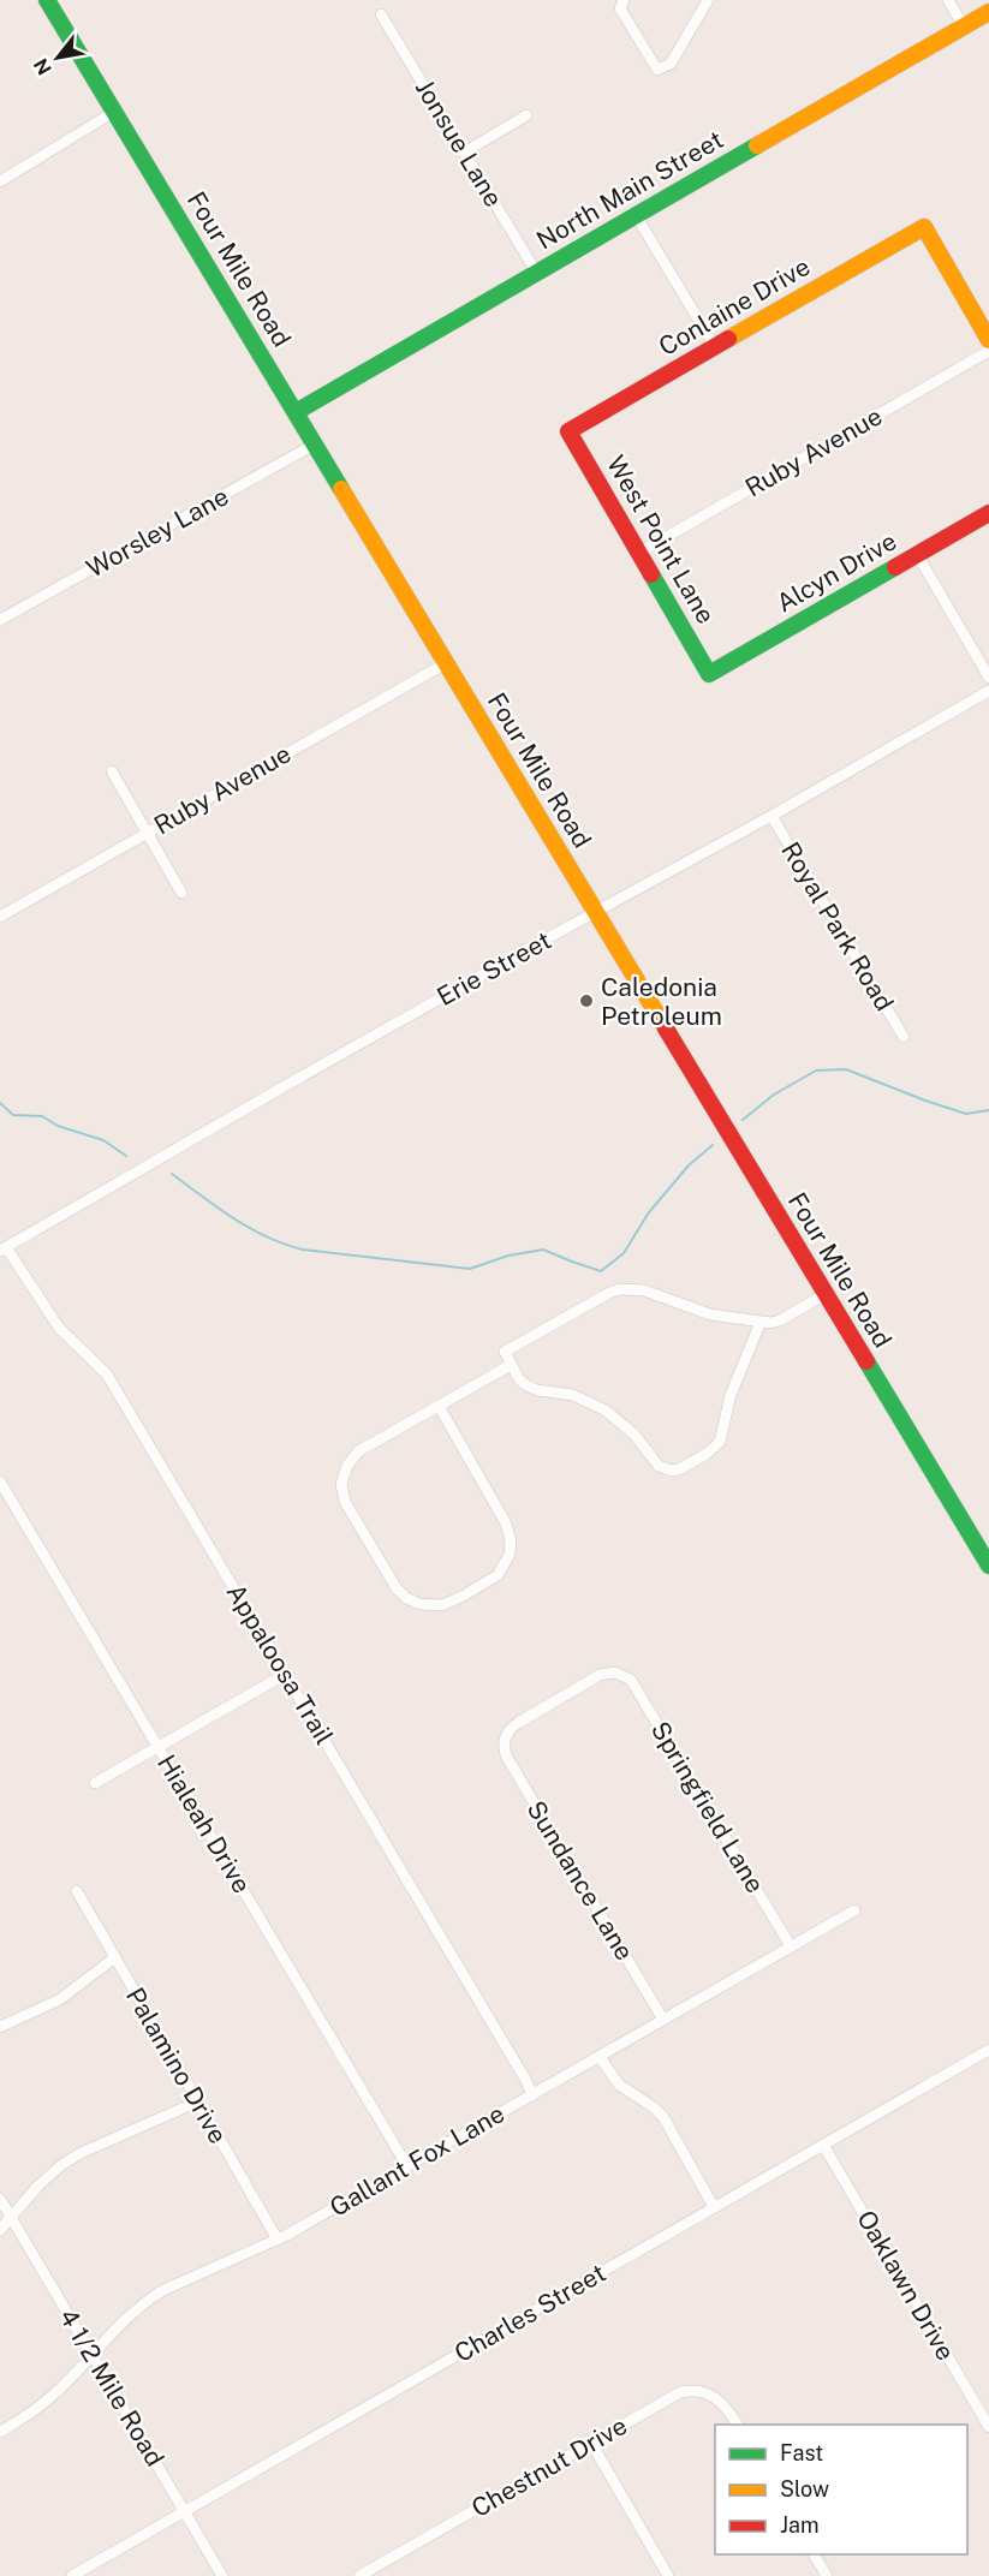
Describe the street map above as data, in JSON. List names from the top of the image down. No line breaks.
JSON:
{"streets":{"main road":["North Main Street","Four Mile Road","Conlaine Drive","West Point Lane","Alcyn Drive"],"street":["Jonsue Lane","Ruby Avenue","Worsley Lane","Royal Park Road","Erie Street","Appaloosa Trail","Springfield Lane","Hialeah Drive","Sundance Lane","Palamino Drive","Gallant Fox Lane","Oaklawn Drive","Charles Street","4 1/2 Mile Road","Chestnut Drive"]},"crossings":[["Jonsue Lane","North Main Street"],["North Main Street","Four Mile Road"],["Four Mile Road","Ruby Avenue"],["Four Mile Road","Worsley Lane"],["Four Mile Road","Erie Street"],["Conlaine Drive","West Point Lane"],["Ruby Avenue","West Point Lane"],["West Point Lane","Alcyn Drive"],["Royal Park Road","Erie Street"],["Erie Street","Appaloosa Trail"],["Appaloosa Trail","Gallant Fox Lane"],["Springfield Lane","Gallant Fox Lane"],["Hialeah Drive","Gallant Fox Lane"],["Sundance Lane","Gallant Fox Lane"],["Palamino Drive","Gallant Fox Lane"],["Gallant Fox Lane","4 1/2 Mile Road"],["Oaklawn Drive","Charles Street"],["Charles Street","4 1/2 Mile Road"]],"places":["Caledonia Petroleum"],"legend":["Fast","Slow","Jam"],"north":"bottom left"}
